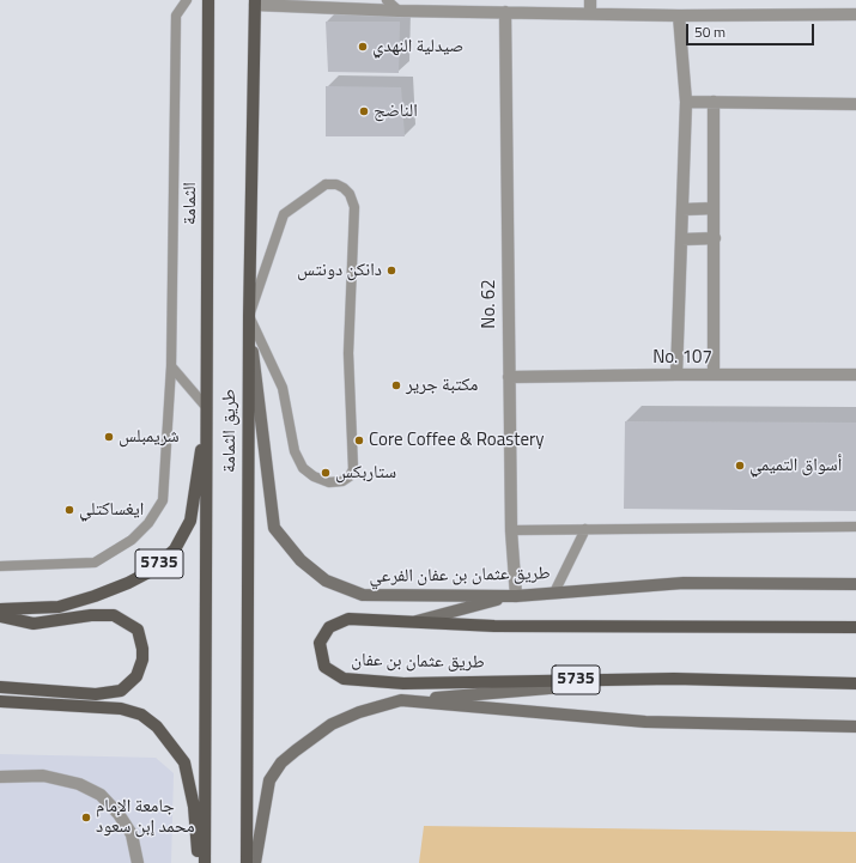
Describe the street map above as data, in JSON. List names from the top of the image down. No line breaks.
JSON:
{"streets":{"main road":["الثمامة","طريق الثمامة","5735","طريق عثمان بن عفان الفرعي","طريق عثمان بن عفان"],"street":["No. 62","No. 107"]},"crossings":[["الثمامة","طريق الثمامة"],["الثمامة","5735"],["No. 62","No. 107"],["No. 62","طريق عثمان بن عفان الفرعي"],["طريق الثمامة","5735"],["طريق الثمامة","طريق عثمان بن عفان الفرعي"]],"places":["صيدلية النهدي","الناضج","دانكن دونتس","مكتبة جرير","شريمبلس","Core Coffee & Roastery","أسواق التميمي","ستاربكس","ايغساكتلي","جامعة الإمام محمد إبن سعود"],"scale_bar":"50 m"}
